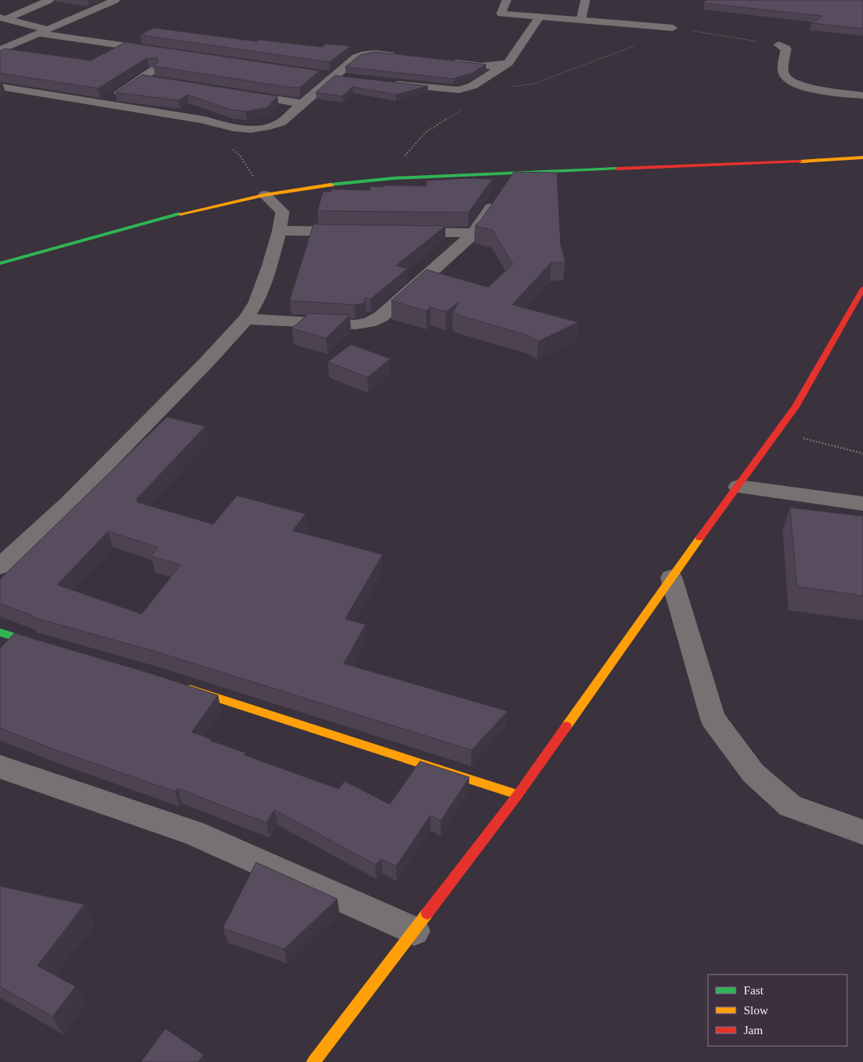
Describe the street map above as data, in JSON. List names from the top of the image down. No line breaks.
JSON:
{"legend":["Fast","Slow","Jam"]}
